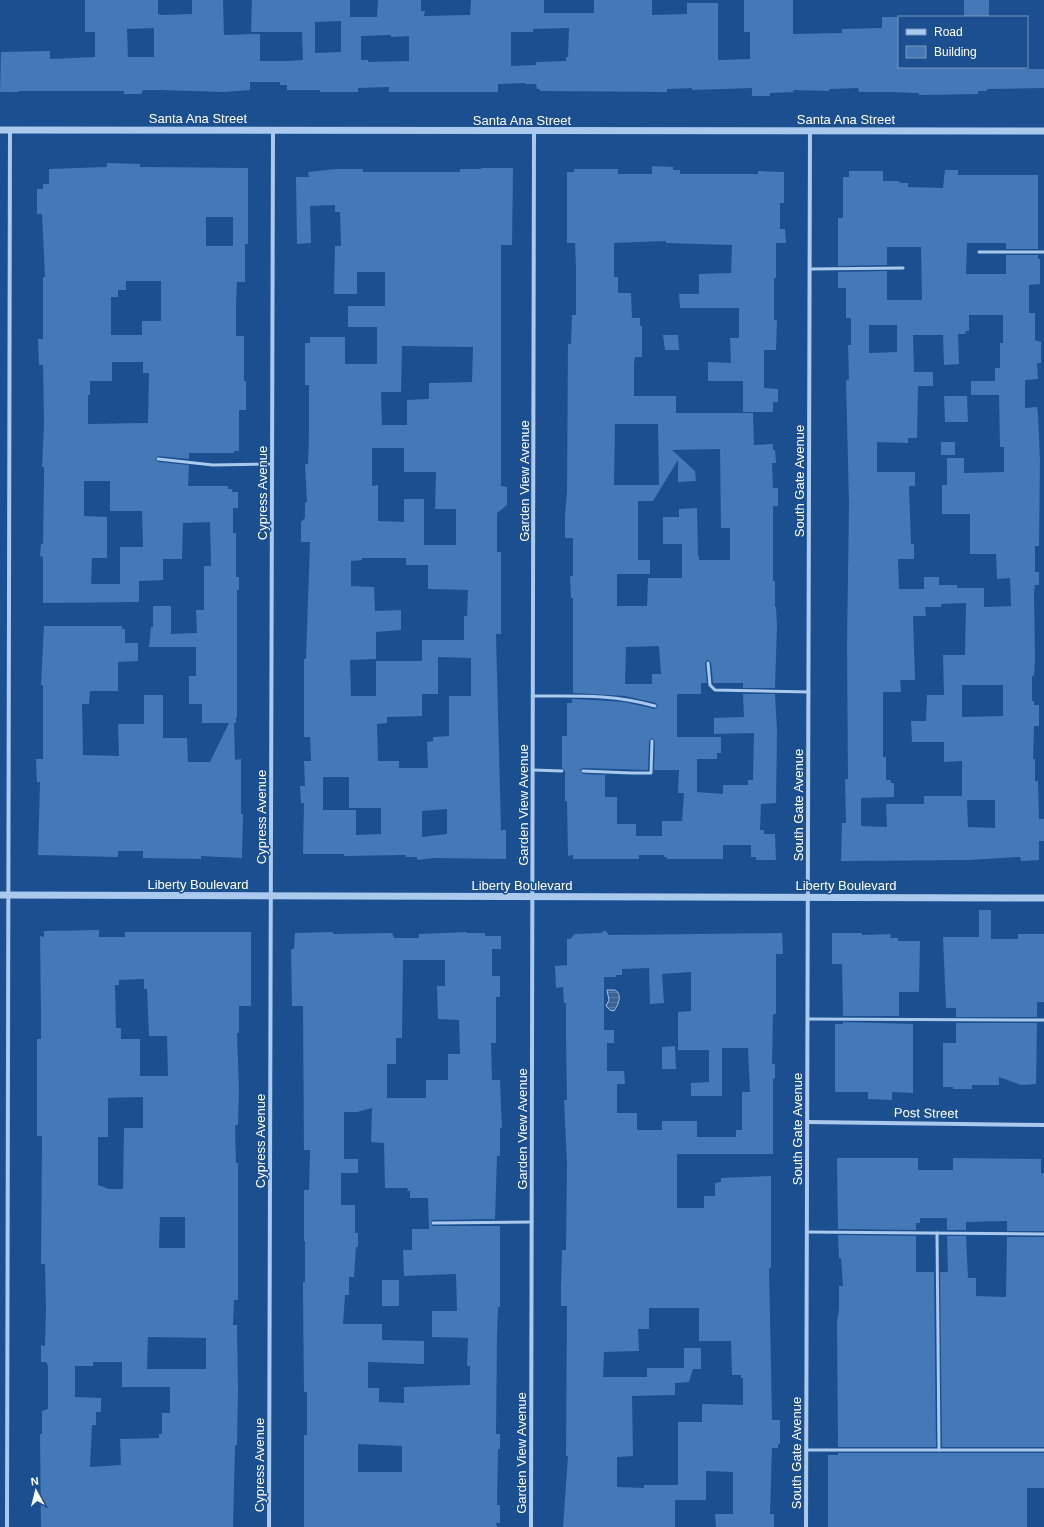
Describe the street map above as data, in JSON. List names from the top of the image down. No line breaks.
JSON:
{"streets":{"street":["Santa Ana Street","Garden View Avenue","South Gate Avenue","Cypress Avenue","Liberty Boulevard","Post Street"]},"crossings":[["Santa Ana Street","Garden View Avenue"],["Santa Ana Street","South Gate Avenue"],["Santa Ana Street","Cypress Avenue"],["Garden View Avenue","Liberty Boulevard"],["South Gate Avenue","Liberty Boulevard"],["South Gate Avenue","Post Street"],["Cypress Avenue","Liberty Boulevard"]],"legend":["Road","Building"],"north":"top"}
